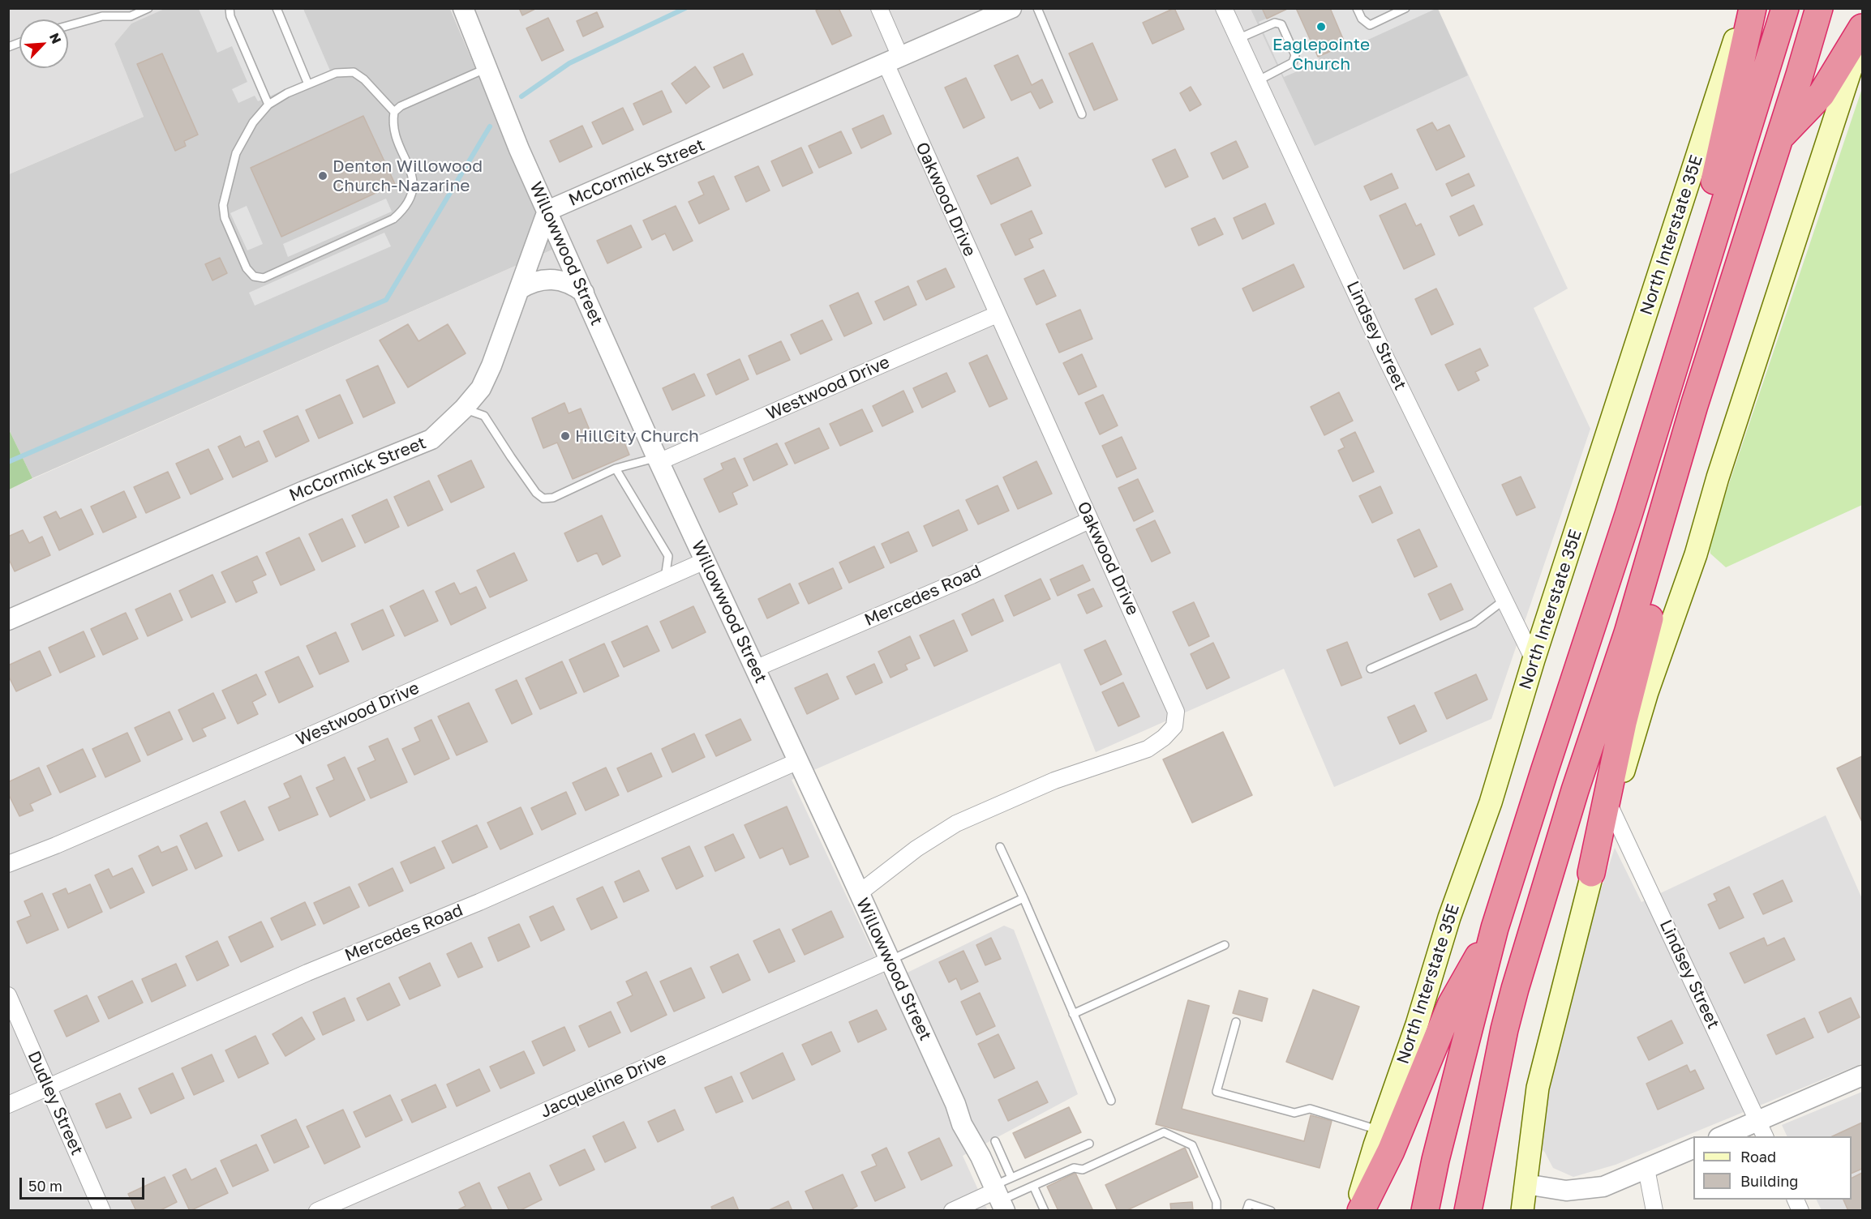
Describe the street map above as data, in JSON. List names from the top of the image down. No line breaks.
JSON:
{"streets":{"main road":["North Interstate 35E"],"street":["McCormick Street","Oakwood Drive","Willowwood Street","Lindsey Street","Westwood Drive","Mercedes Road","Jacqueline Drive","Dudley Street"]},"crossings":[["McCormick Street","Oakwood Drive"],["McCormick Street","Willowwood Street"],["Oakwood Drive","Willowwood Street"],["Oakwood Drive","Westwood Drive"],["Oakwood Drive","Mercedes Road"],["North Interstate 35E","Lindsey Street"],["Willowwood Street","Westwood Drive"],["Willowwood Street","Mercedes Road"],["Willowwood Street","Jacqueline Drive"],["Mercedes Road","Dudley Street"]],"places":["Eaglepointe Church","Denton Willowood Church-Nazarine","HillCity Church"],"legend":["Road","Building"],"scale_bar":"50 m","north":"top right"}
